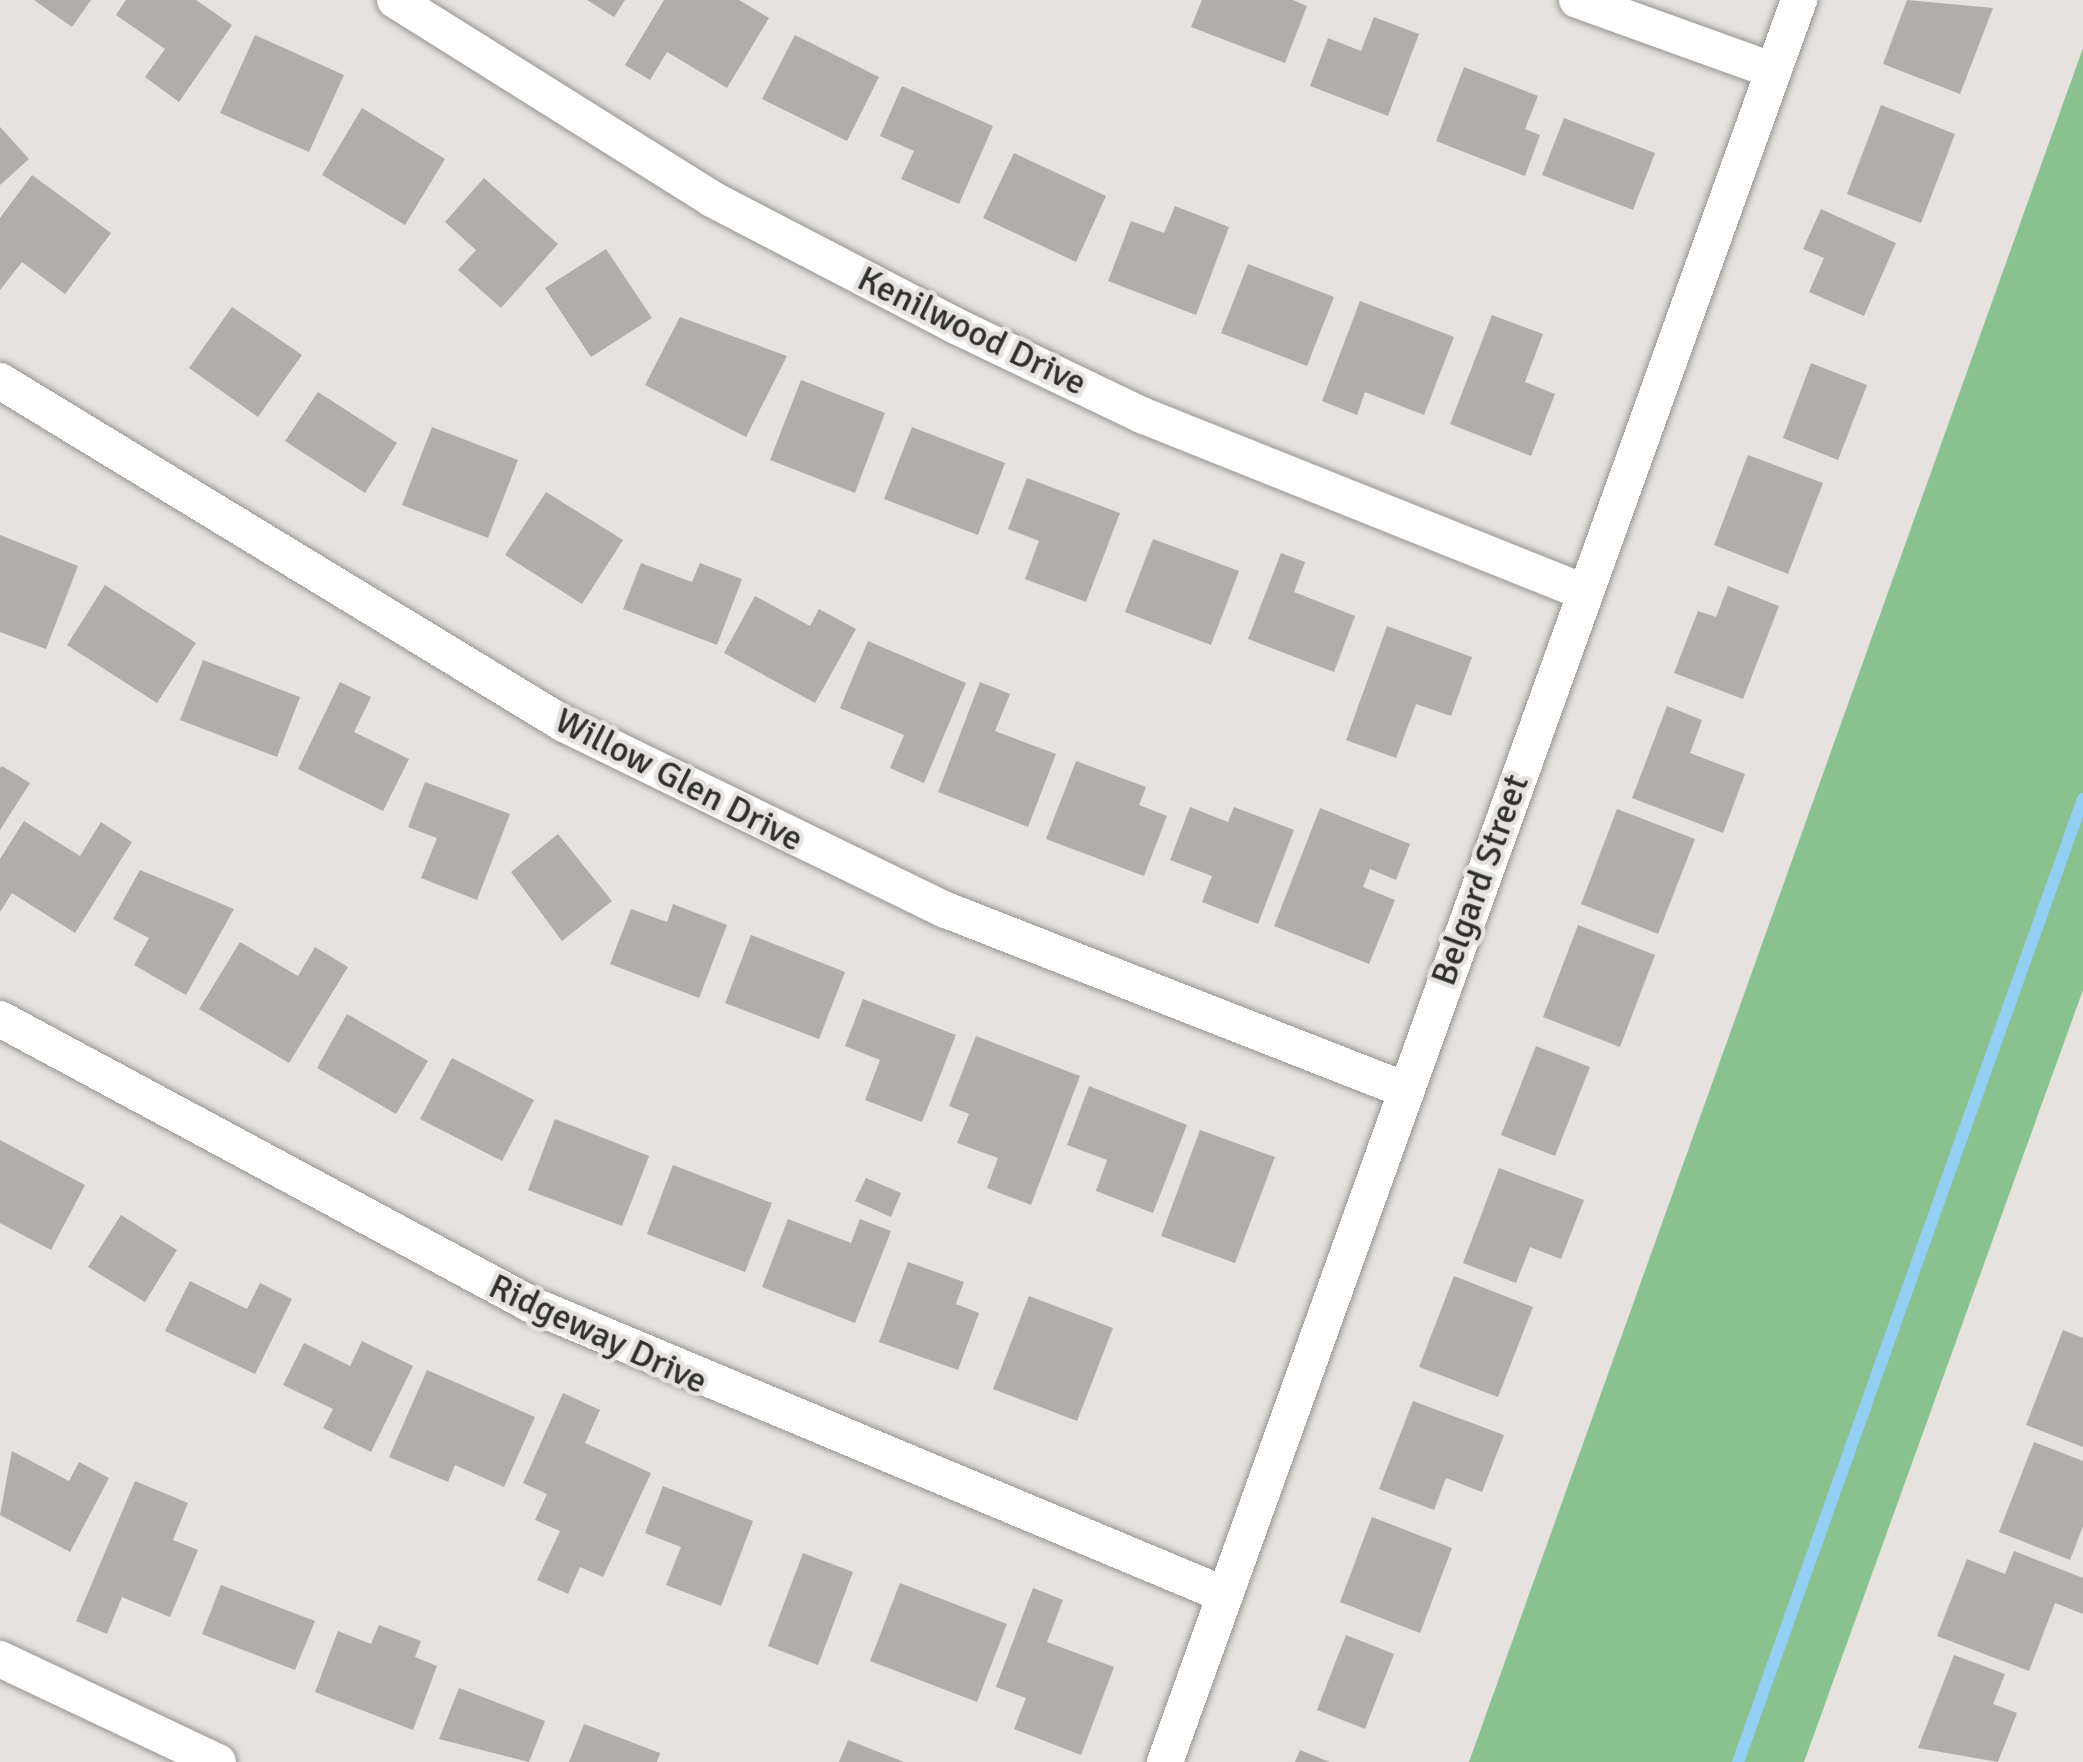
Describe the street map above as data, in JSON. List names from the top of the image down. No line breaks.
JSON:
{"streets":{"street":["Kenilwood Drive","Willow Glen Drive","Belgard Street","Ridgeway Drive"]},"crossings":[["Kenilwood Drive","Belgard Street"],["Willow Glen Drive","Belgard Street"],["Belgard Street","Ridgeway Drive"]]}
